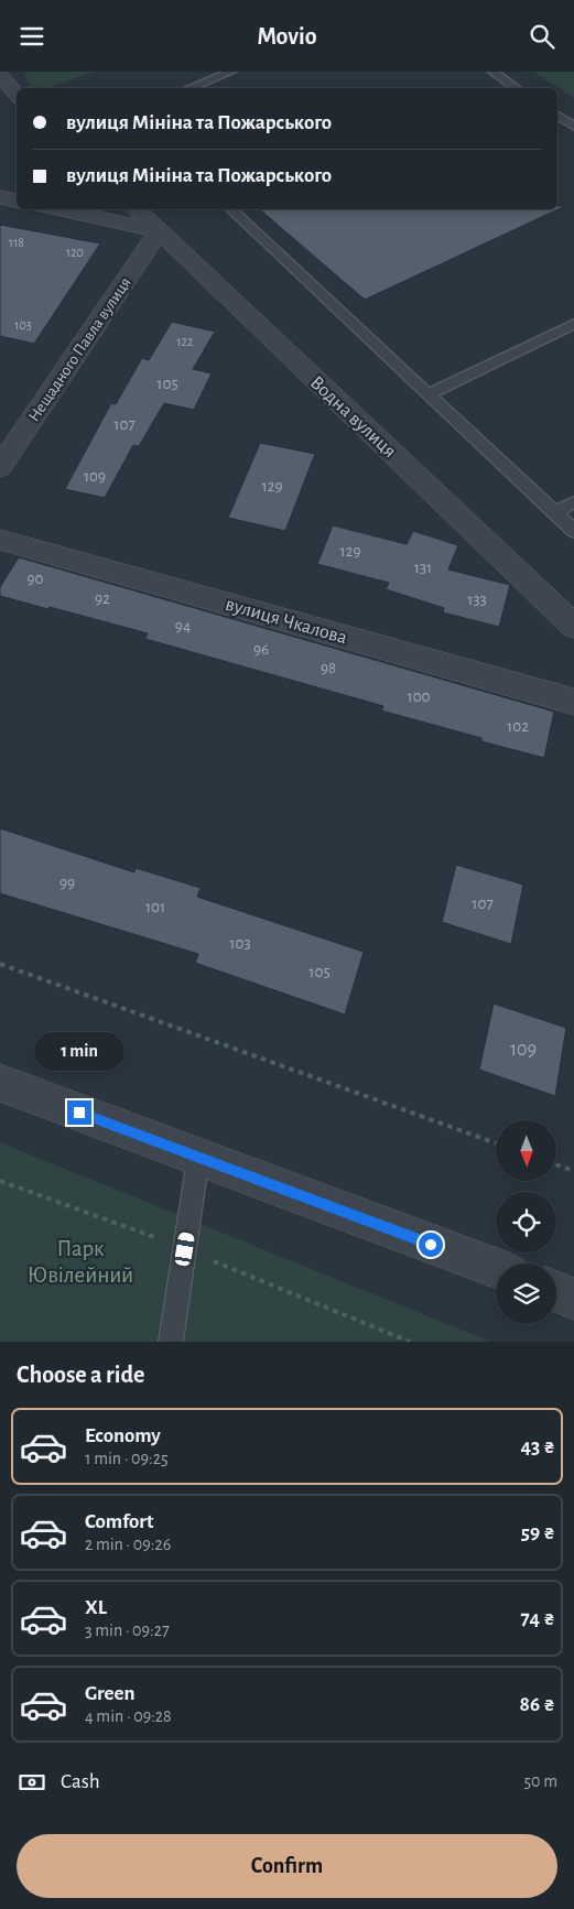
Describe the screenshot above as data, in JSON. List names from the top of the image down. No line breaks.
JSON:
{"streets":{"street":["Нещадного Павла вулиця","Водна вулиця","вулиця Чкалова"]},"crossings":[["Нещадного Павла вулиця","Водна вулиця"]],"parks":["Парк Ювілейний"],"house_numbers":["118","120","103","122","105","107","109","129","129","131","90","92","133","94","96","98","100","102","99","107","101","103","105","109"],"north":"bottom","page":{"header":"Movio","banner":["вулиця Мініна та Пожарського","вулиця Мініна та Пожарського"],"bubble":"1 min","heading":"Choose a ride","list":[{"name":"Economy","note":"1 min · 09:25","value":"43 ₴"},{"name":"Comfort","note":"2 min · 09:26","value":"59 ₴"},{"name":"XL","note":"3 min · 09:27","value":"74 ₴"},{"name":"Green","note":"4 min · 09:28","value":"86 ₴"}],"pay":["Cash","50 m"],"buttons":"Confirm"}}
